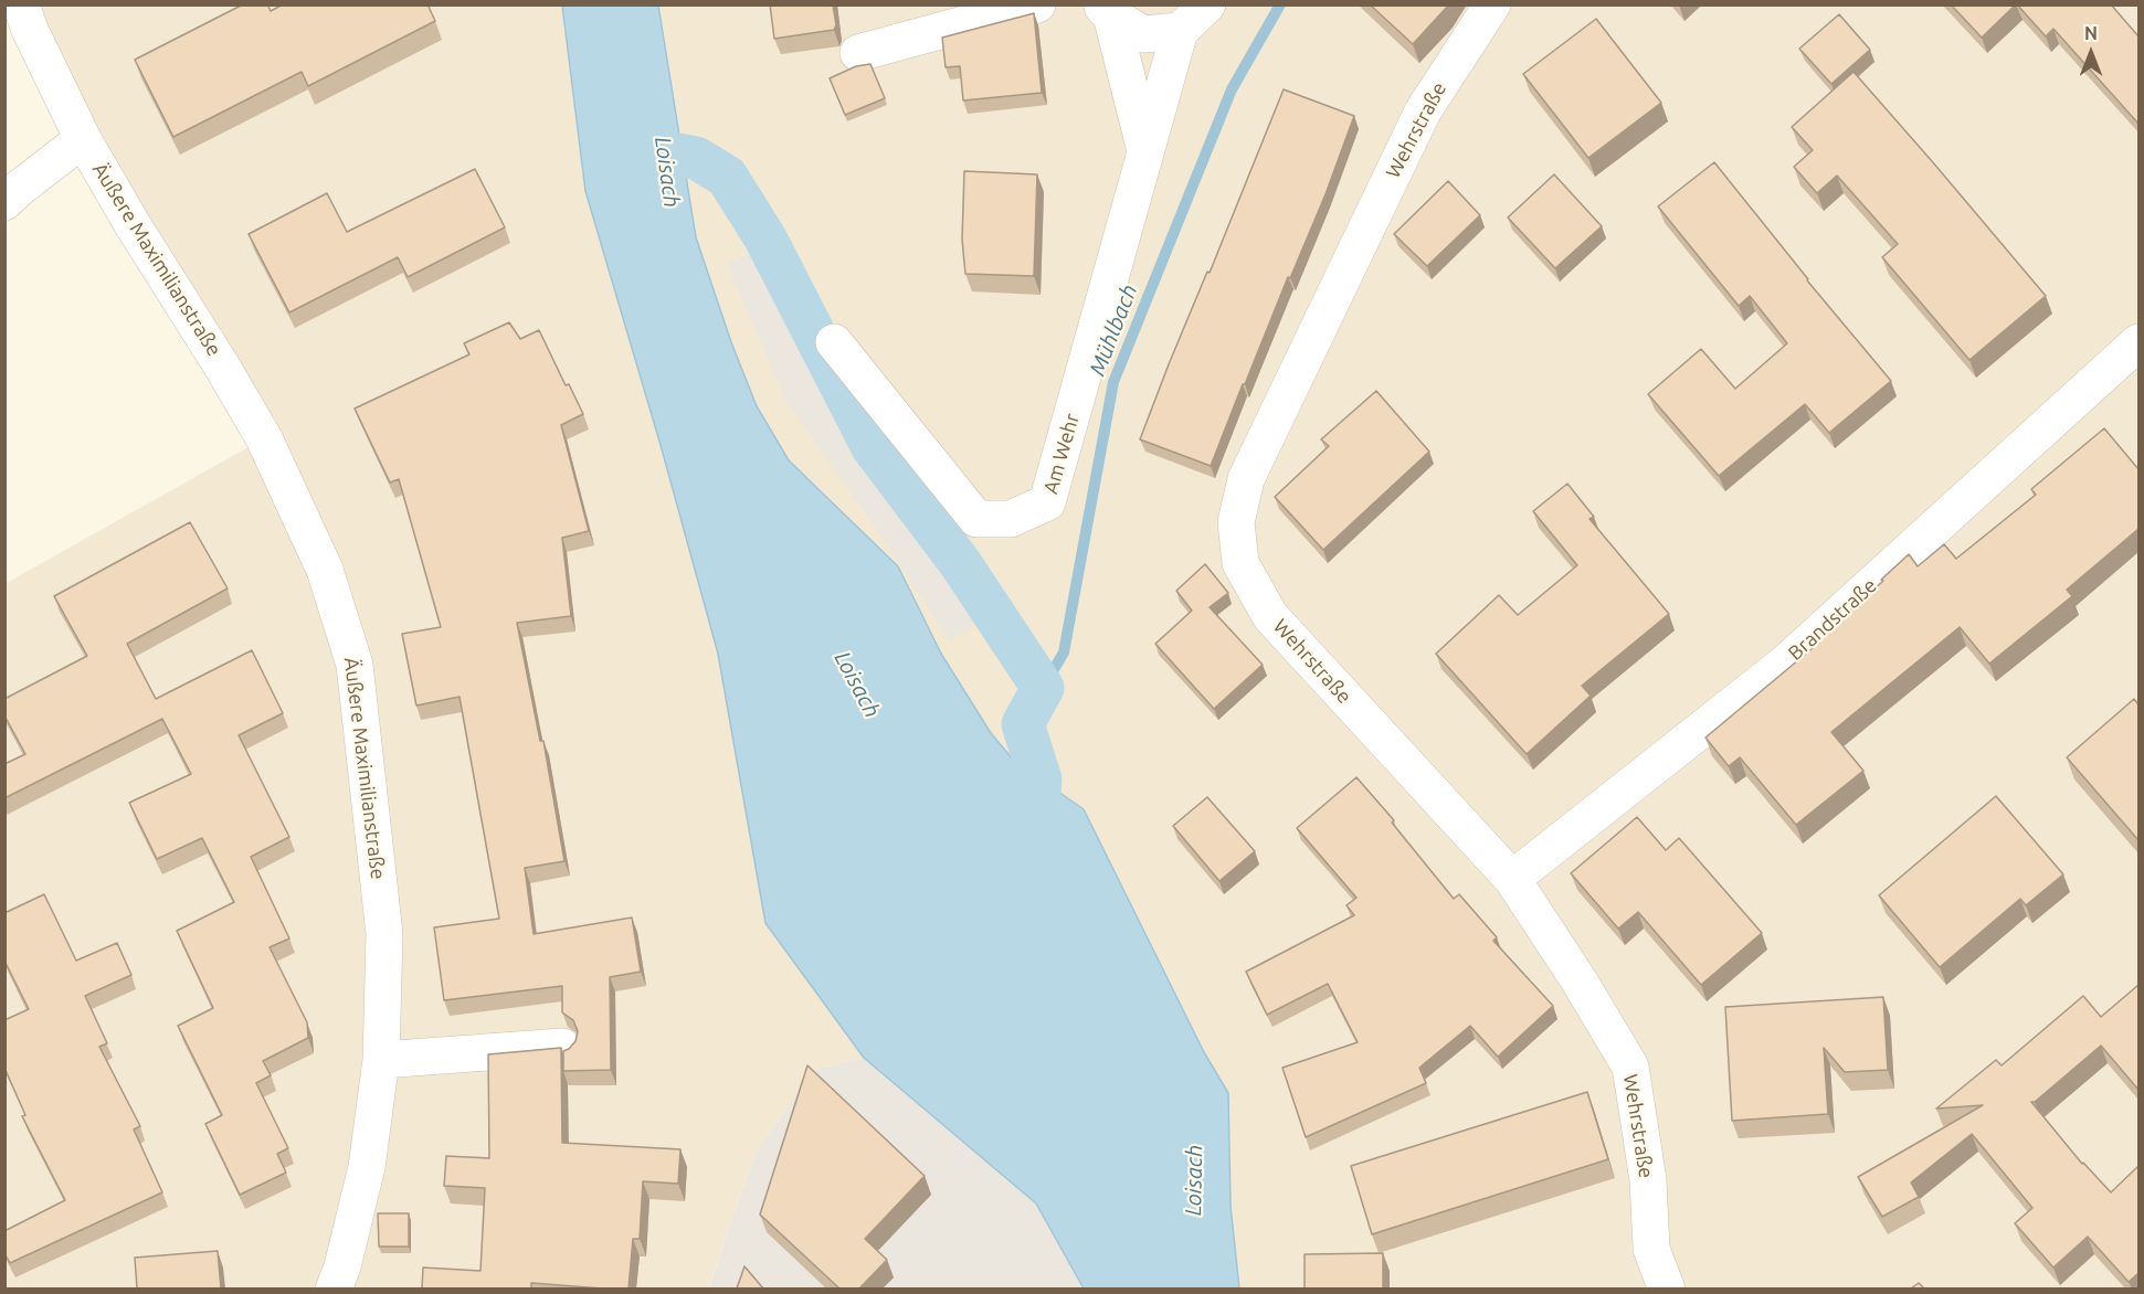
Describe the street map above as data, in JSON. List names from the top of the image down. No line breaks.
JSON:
{"streets":{"street":["Wehrstraße","Äußere Maximilianstraße","Am Wehr","Brandstraße"]},"crossings":[["Wehrstraße","Brandstraße"]],"water":["Loisach","Mühlbach"],"north":"top"}
